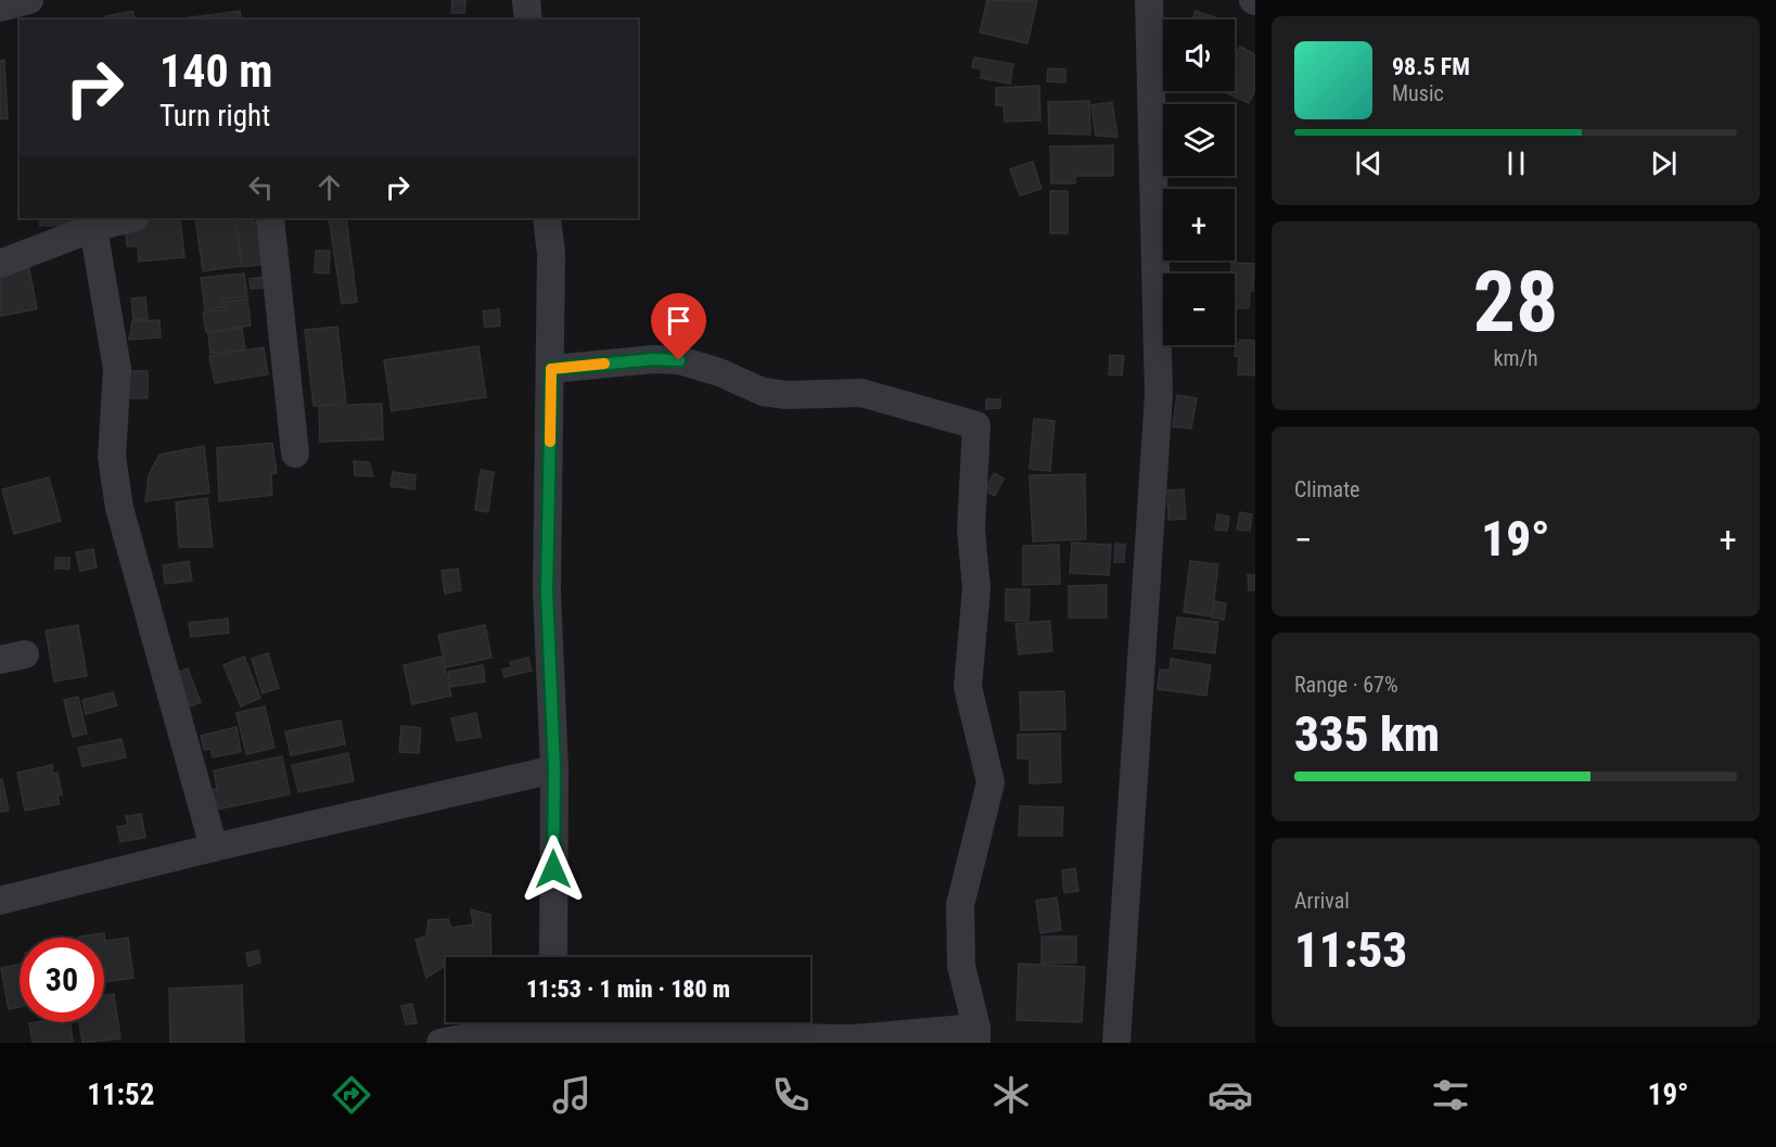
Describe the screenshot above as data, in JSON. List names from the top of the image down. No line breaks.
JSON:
{"page":{"map_buttons":["+","−"],"turn":["140 m","Turn right"],"song":["98.5 FM","Music"],"tile":[["28","km/h"],"Climate",["Range · 67%","335 km"],["Arrival","11:53"]],"heat":["−","19°","+"],"limit":"30","trip":"11:53 · 1 min · 180 m","tabs":["11:52","19°"]}}
